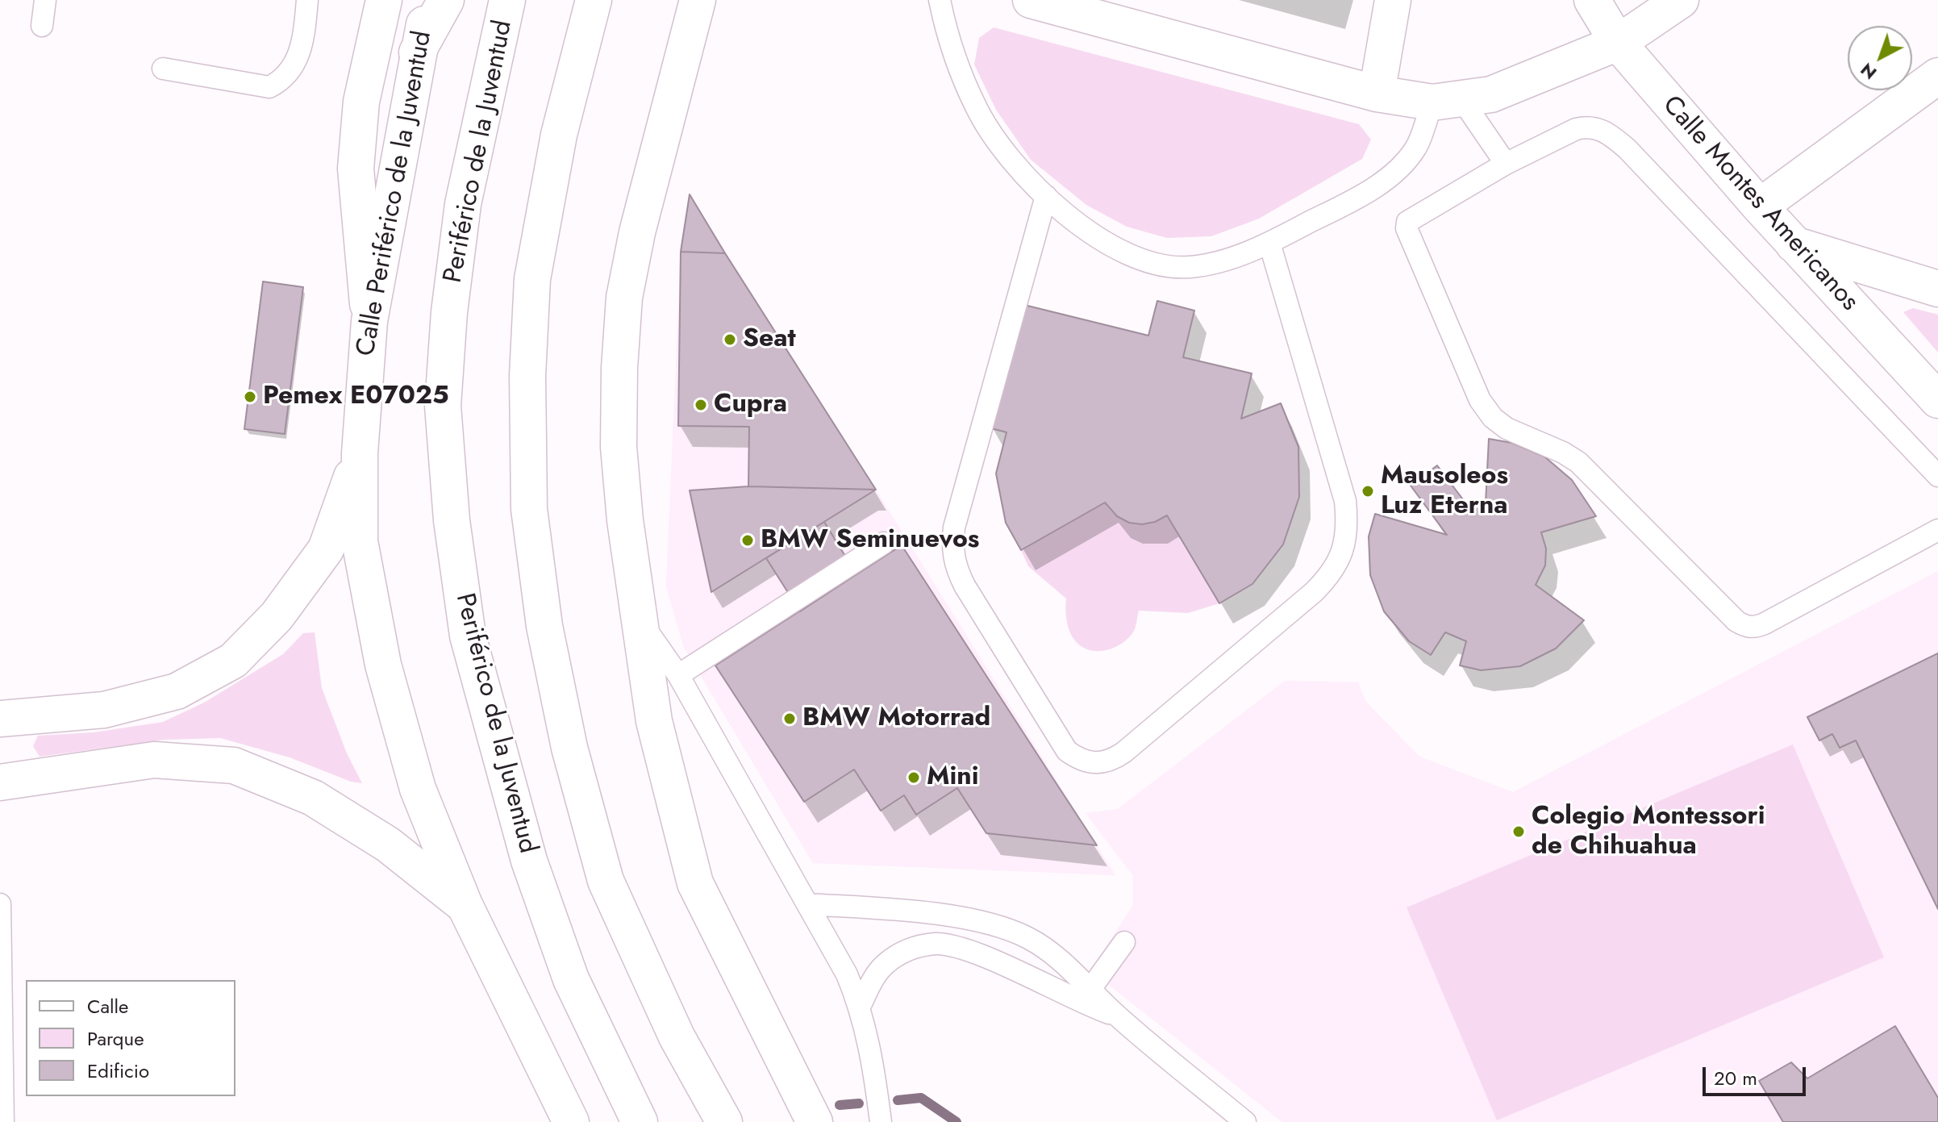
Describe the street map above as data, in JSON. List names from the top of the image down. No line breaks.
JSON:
{"streets":{"main road":["Periférico de la Juventud","Calle Periférico de la Juventud","Calle Montes Americanos"]},"places":["Seat","Pemex E07025","Cupra","Mausoleos Luz Eterna","BMW Seminuevos","BMW Motorrad","Mini","Colegio Montessori de Chihuahua"],"legend":["Calle","Parque","Edificio"],"scale_bar":"20 m","north":"bottom left"}
